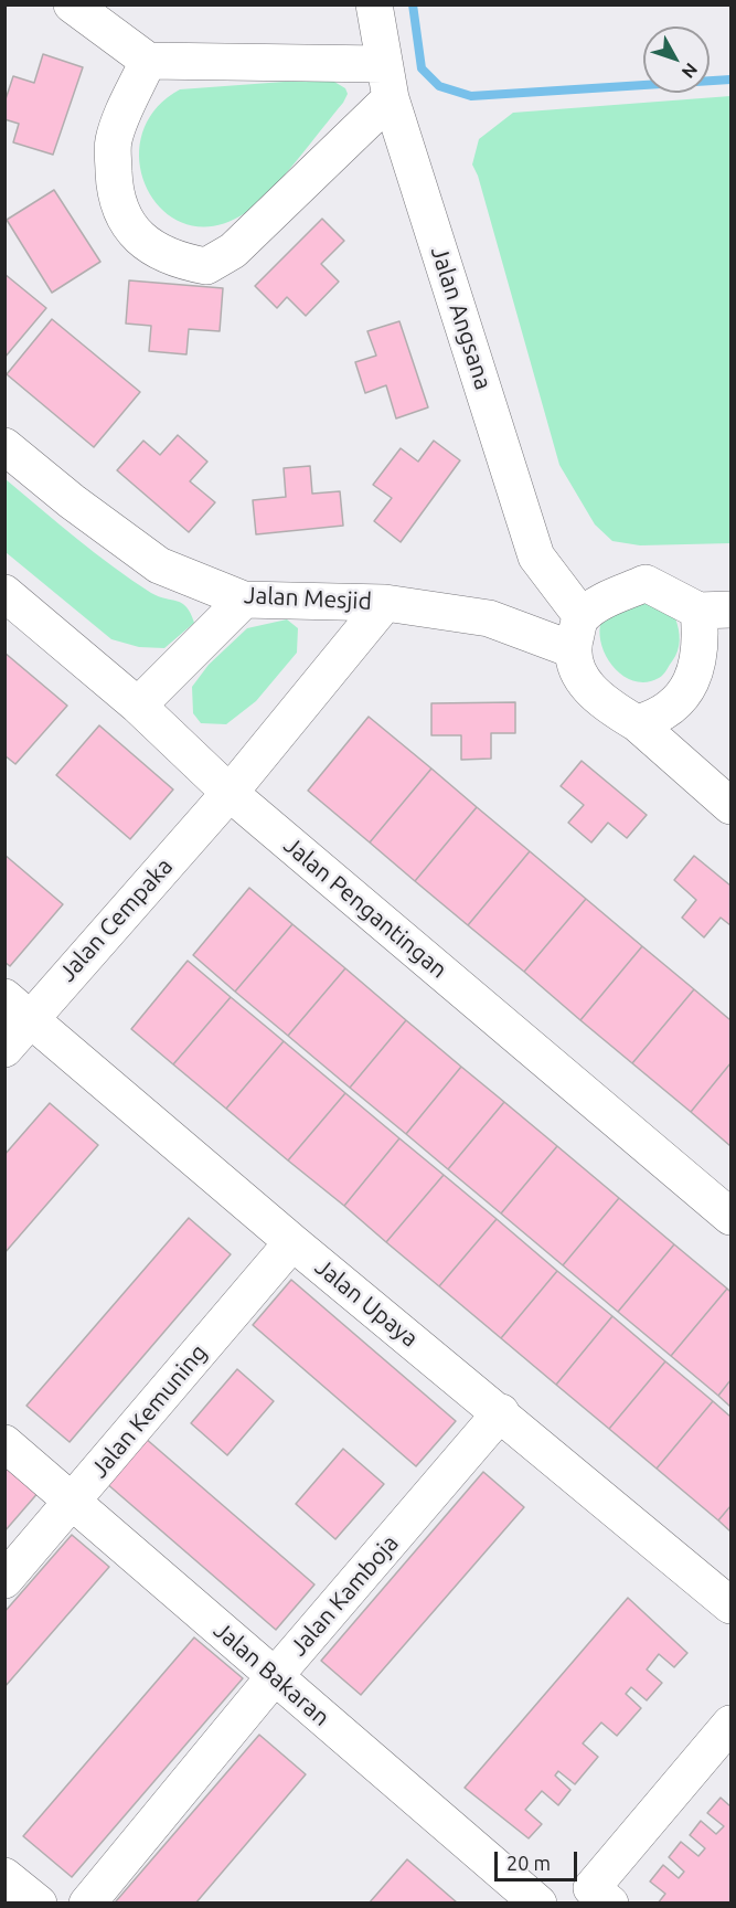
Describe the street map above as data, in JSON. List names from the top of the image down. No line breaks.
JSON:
{"streets":{"street":["Jalan Angsana","Jalan Mesjid","Jalan Pengantingan","Jalan Cempaka","Jalan Upaya","Jalan Kemuning","Jalan Kamboja","Jalan Bakaran"]},"crossings":[["Jalan Angsana","Jalan Mesjid"],["Jalan Mesjid","Jalan Cempaka"],["Jalan Pengantingan","Jalan Cempaka"],["Jalan Cempaka","Jalan Upaya"],["Jalan Upaya","Jalan Kemuning"],["Jalan Upaya","Jalan Kamboja"],["Jalan Kemuning","Jalan Bakaran"],["Jalan Kamboja","Jalan Bakaran"]],"scale_bar":"20 m","north":"bottom right"}
